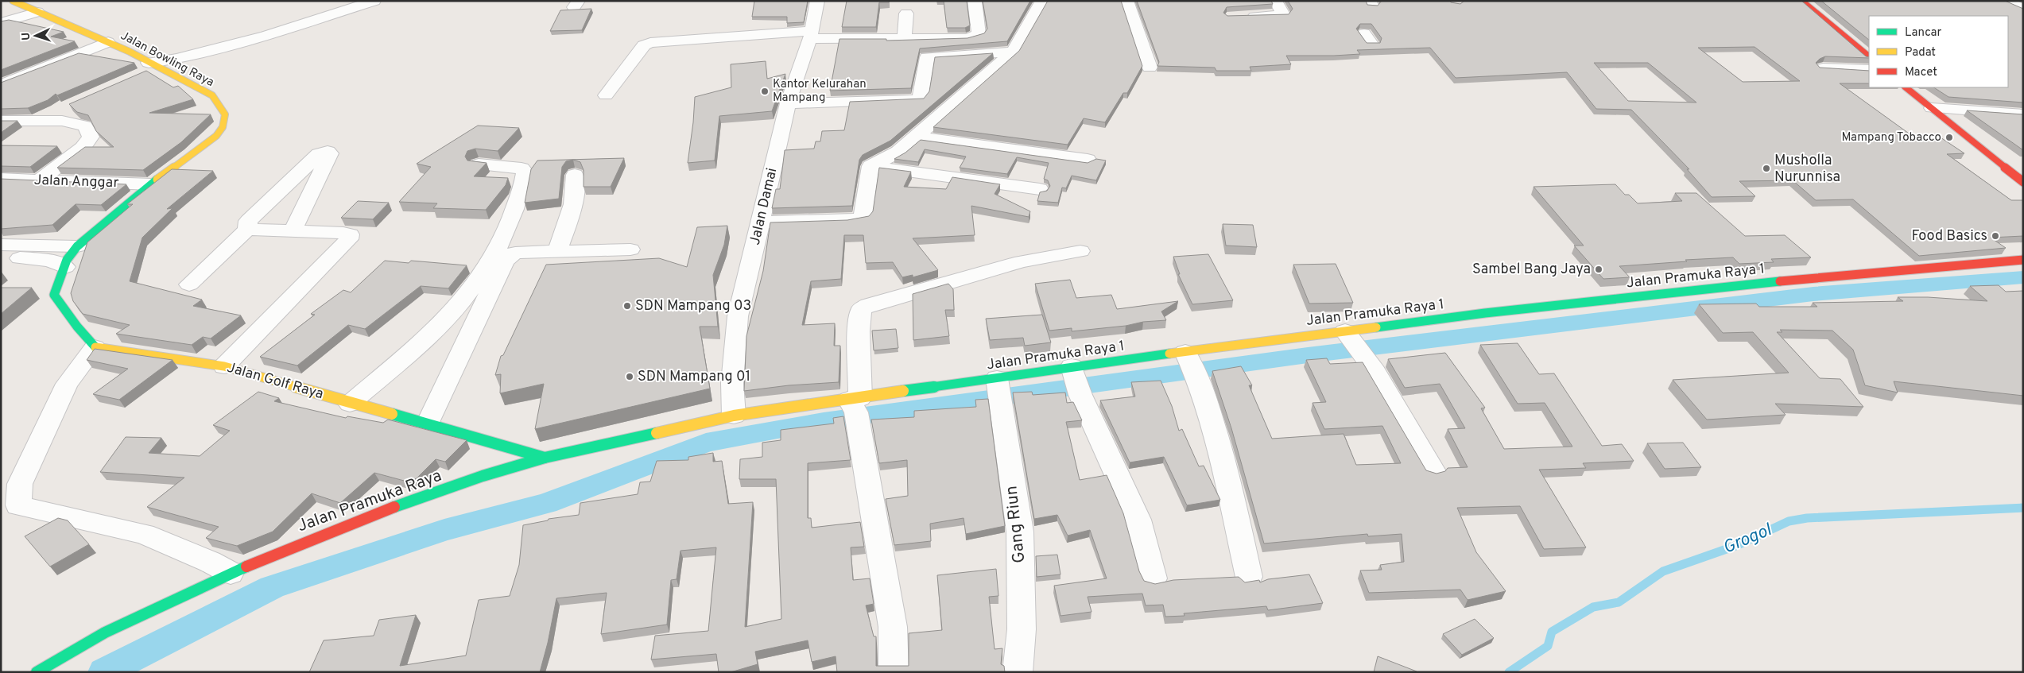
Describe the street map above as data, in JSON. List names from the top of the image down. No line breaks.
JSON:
{"streets":{"main road":["Jalan Bowling Raya","Jalan Pramuka Raya 1","Jalan Golf Raya","Jalan Pramuka Raya"],"street":["Jalan Anggar","Jalan Damai","Gang Riun"]},"crossings":[["Jalan Bowling Raya","Jalan Anggar"],["Jalan Damai","Jalan Pramuka Raya 1"],["Jalan Damai","Jalan Pramuka Raya"],["Jalan Pramuka Raya 1","Jalan Pramuka Raya"],["Jalan Pramuka Raya 1","Gang Riun"],["Jalan Golf Raya","Jalan Pramuka Raya"]],"water":["Grogol"],"places":["Kantor Kelurahan Mampang","Mampang Tobacco","Musholla Nurunnisa","Food Basics","Sambel Bang Jaya","SDN Mampang 03","SDN Mampang 01"],"legend":["Lancar","Padat","Macet"],"north":"left"}
